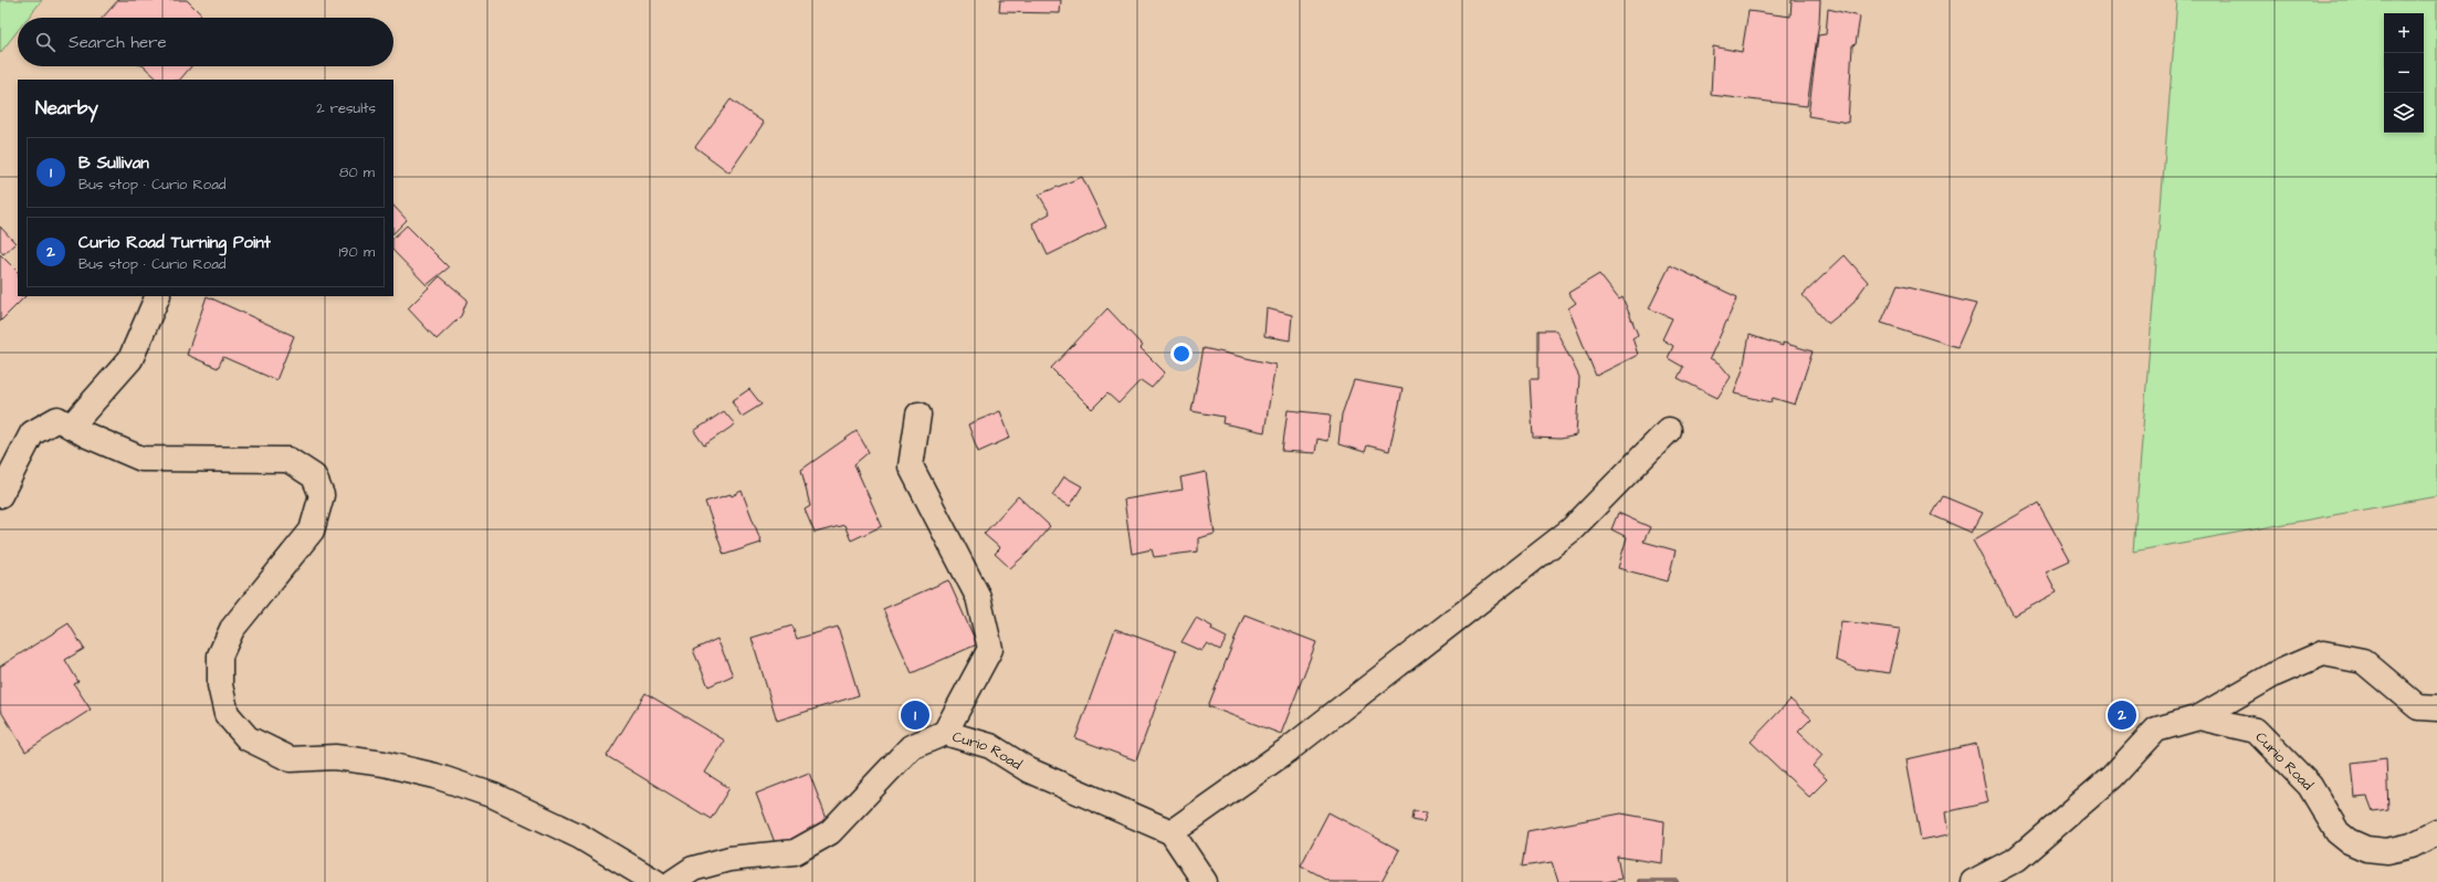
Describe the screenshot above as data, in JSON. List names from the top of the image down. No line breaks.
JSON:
{"streets":{"street":["Curio Road"]},"page":{"map_buttons":["+","−"],"search":"Search here","heading":["Nearby","2 results"],"list":[{"mark":"1","name":"B Sullivan","note":"Bus stop · Curio Road","value":"80 m"},{"mark":"2","name":"Curio Road Turning Point","note":"Bus stop · Curio Road","value":"190 m"}],"pins":["1","2"]}}
